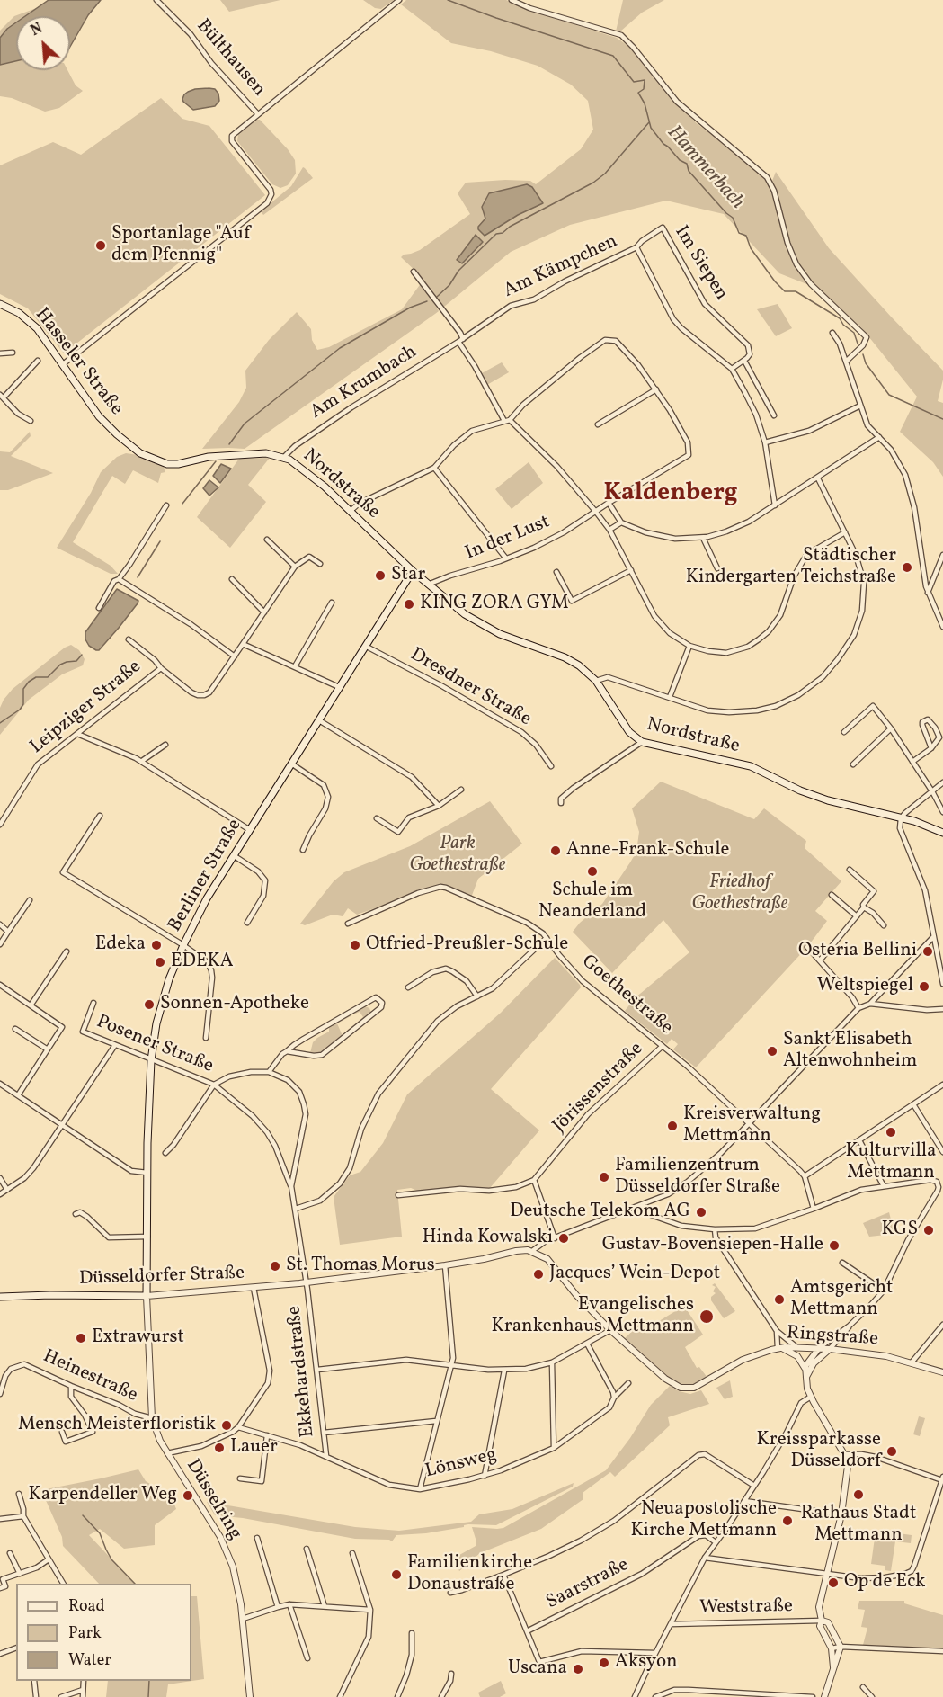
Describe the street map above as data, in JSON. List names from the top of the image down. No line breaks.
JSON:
{"streets":{"main road":["Hasseler Straße","Nordstraße","Berliner Straße","Düsseldorfer Straße"],"street":["Bülthausen","Im Siepen","Am Kämpchen","Am Krumbach","In der Lust","Dresdner Straße","Leipziger Straße","Goethestraße","Posener Straße","Jörissenstraße","Ringstraße","Ekkehardstraße","Heinestraße","Lönsweg","Düsselring","Saarstraße","Weststraße"]},"crossings":[["Im Siepen","Am Kämpchen"],["Am Kämpchen","Am Krumbach"],["Hasseler Straße","Am Krumbach"],["Hasseler Straße","Nordstraße"],["Am Krumbach","Nordstraße"],["Nordstraße","In der Lust"],["Nordstraße","Berliner Straße"],["Dresdner Straße","Berliner Straße"],["Berliner Straße","Posener Straße"],["Berliner Straße","Düsseldorfer Straße"],["Berliner Straße","Düsselring"],["Goethestraße","Jörissenstraße"],["Goethestraße","Düsseldorfer Straße"],["Posener Straße","Ekkehardstraße"],["Düsseldorfer Straße","Ekkehardstraße"],["Düsseldorfer Straße","Düsselring"],["Ekkehardstraße","Lönsweg"],["Heinestraße","Düsselring"]],"districts":["Kaldenberg"],"water":["Hammerbach"],"parks":["Park Goethestraße","Friedhof Goethestraße"],"places":["Sportanlage \"Auf dem Pfennig\"","Städtischer Kindergarten Teichstraße","Star","KING ZORA GYM","Anne-Frank-Schule","Schule im Neanderland","Edeka","Otfried-Preußler-Schule","Osteria Bellini","EDEKA","Weltspiegel","Sonnen-Apotheke","Sankt Elisabeth Altenwohnheim","Kreisverwaltung Mettmann","Kulturvilla Mettmann","Familienzentrum Düsseldorfer Straße","Deutsche Telekom AG","KGS","Hinda Kowalski","Gustav-Bovensiepen-Halle","St. Thomas Morus","Jacques’ Wein-Depot","Amtsgericht Mettmann","Evangelisches Krankenhaus Mettmann","Extrawurst","Mensch Meisterfloristik","Lauer","Kreissparkasse Düsseldorf","Rathaus Stadt Mettmann","Karpendeller Weg","Neuapostolische Kirche Mettmann","Familienkirche Donaustraße","Op de Eck","Aksyon","Uscana"],"legend":["Road","Park","Water"],"north":"top left"}
